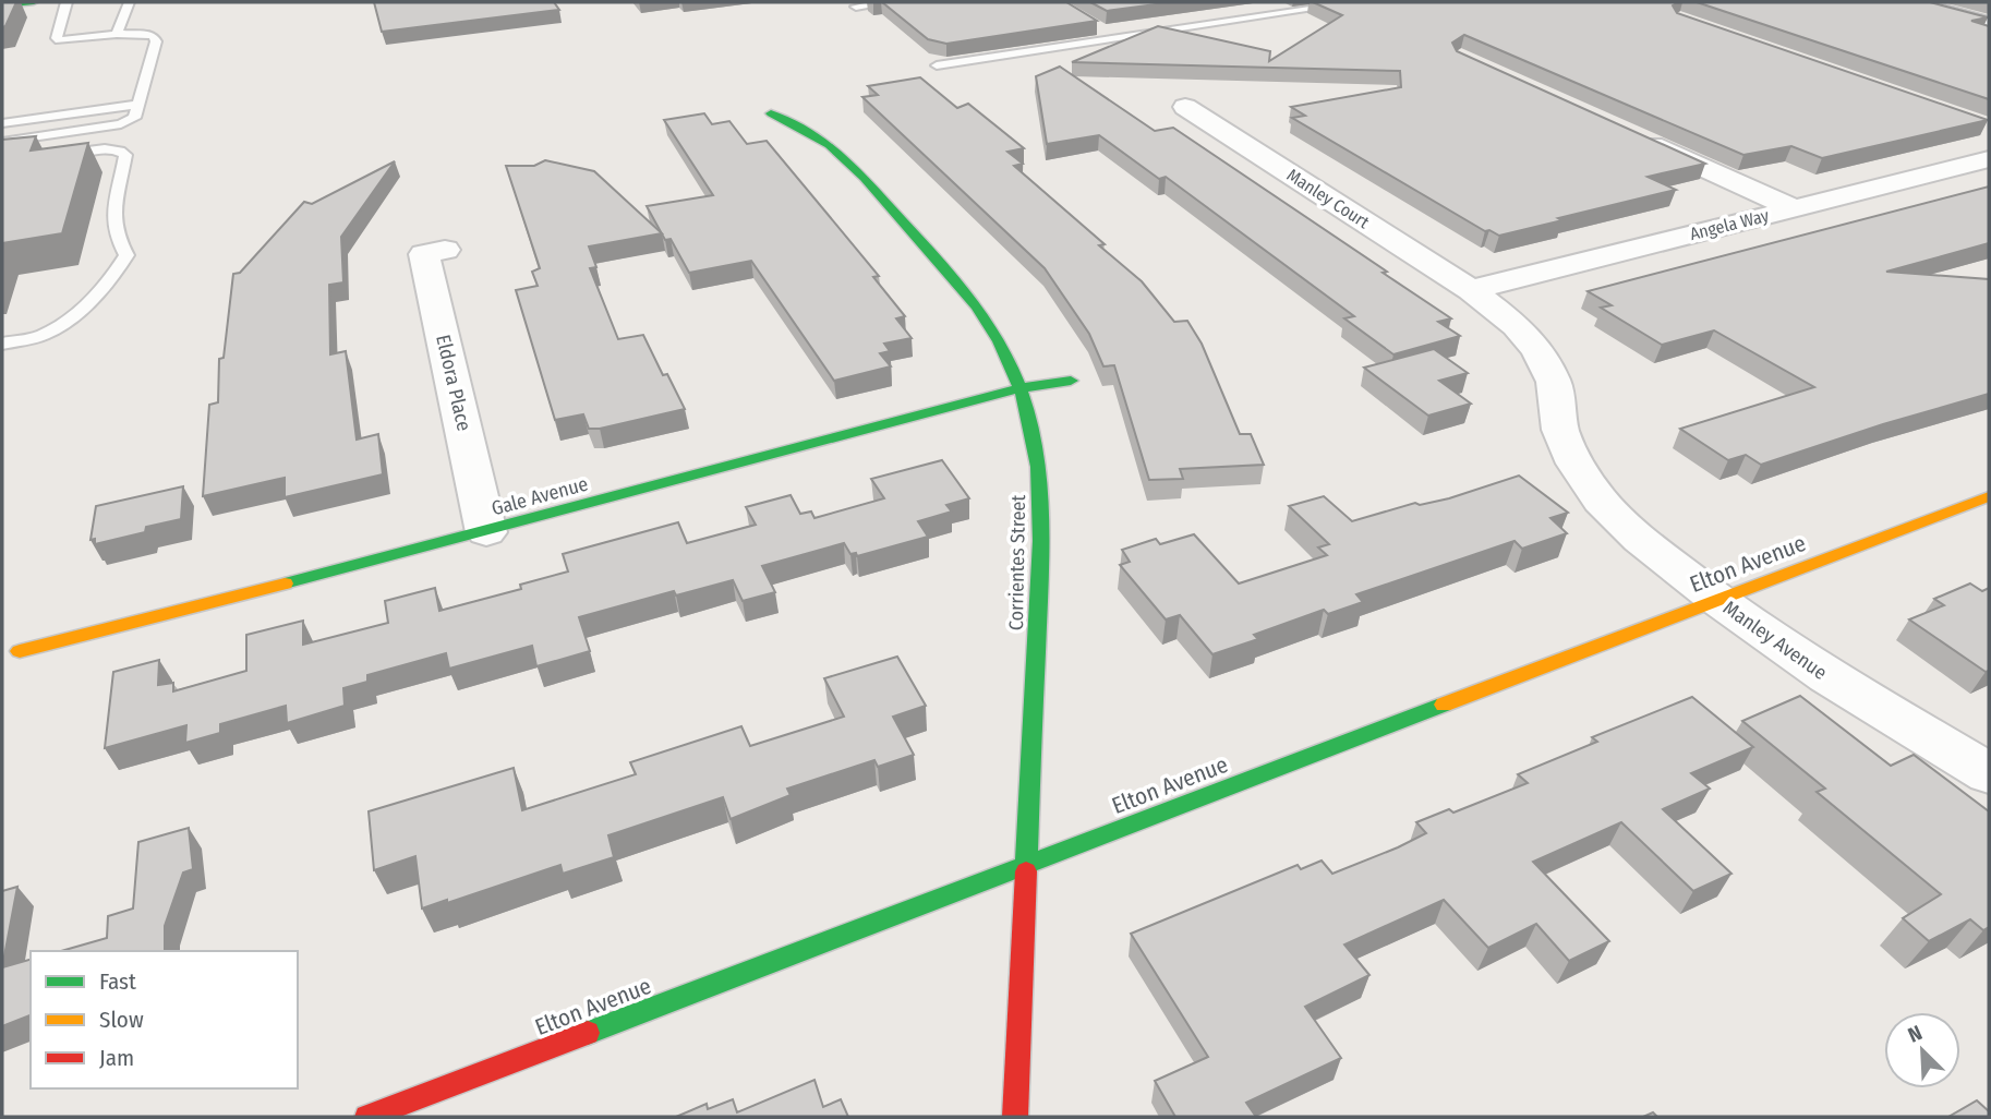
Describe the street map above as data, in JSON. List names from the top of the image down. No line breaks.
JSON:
{"streets":{"street":["Manley Court","Angela Way","Eldora Place","Gale Avenue","Corrientes Street","Elton Avenue","Manley Avenue"]},"crossings":[["Manley Court","Angela Way"],["Manley Court","Manley Avenue"],["Angela Way","Manley Avenue"],["Eldora Place","Gale Avenue"],["Gale Avenue","Corrientes Street"],["Corrientes Street","Elton Avenue"],["Elton Avenue","Manley Avenue"]],"legend":["Fast","Slow","Jam"],"north":"top left"}
